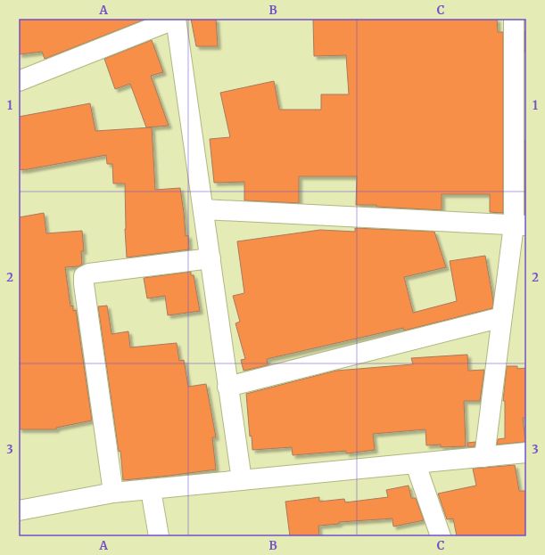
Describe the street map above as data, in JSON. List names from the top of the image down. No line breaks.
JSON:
{"grid":{"columns":["A","B","C"],"rows":["1","2","3"]}}
